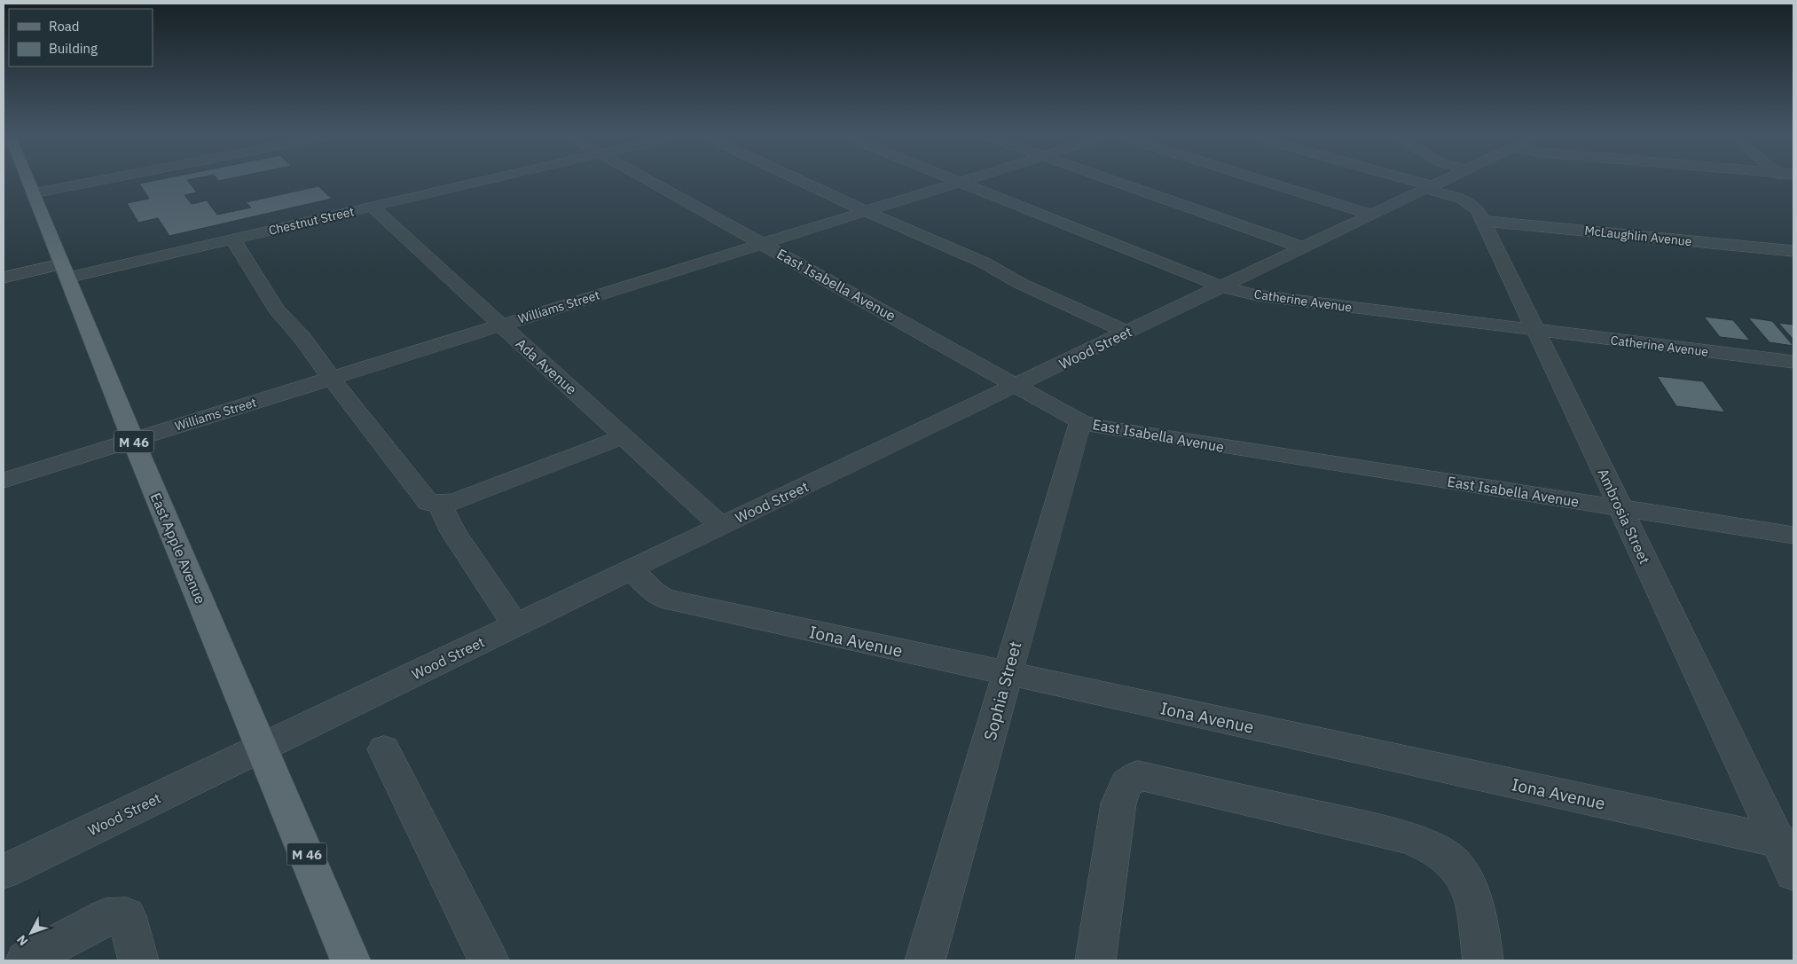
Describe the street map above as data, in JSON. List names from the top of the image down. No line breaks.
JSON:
{"streets":{"main road":["M 46","East Apple Avenue"],"street":["Chestnut Street","McLaughlin Avenue","East Isabella Avenue","Catherine Avenue","Williams Street","Wood Street","Ada Avenue","Ambrosia Street","Iona Avenue","Sophia Street"]},"crossings":[["Chestnut Street","Ada Avenue"],["Chestnut Street","East Apple Avenue"],["McLaughlin Avenue","Ambrosia Street"],["East Isabella Avenue","Williams Street"],["East Isabella Avenue","Wood Street"],["East Isabella Avenue","Ambrosia Street"],["East Isabella Avenue","Sophia Street"],["Catherine Avenue","Williams Street"],["Catherine Avenue","Wood Street"],["Catherine Avenue","Ambrosia Street"],["Williams Street","Ada Avenue"],["Williams Street","East Apple Avenue"],["Wood Street","Ada Avenue"],["Wood Street","Ambrosia Street"],["Wood Street","East Apple Avenue"],["Wood Street","Iona Avenue"],["Ambrosia Street","Iona Avenue"],["Iona Avenue","Sophia Street"]],"legend":["Road","Building"],"north":"bottom left"}
